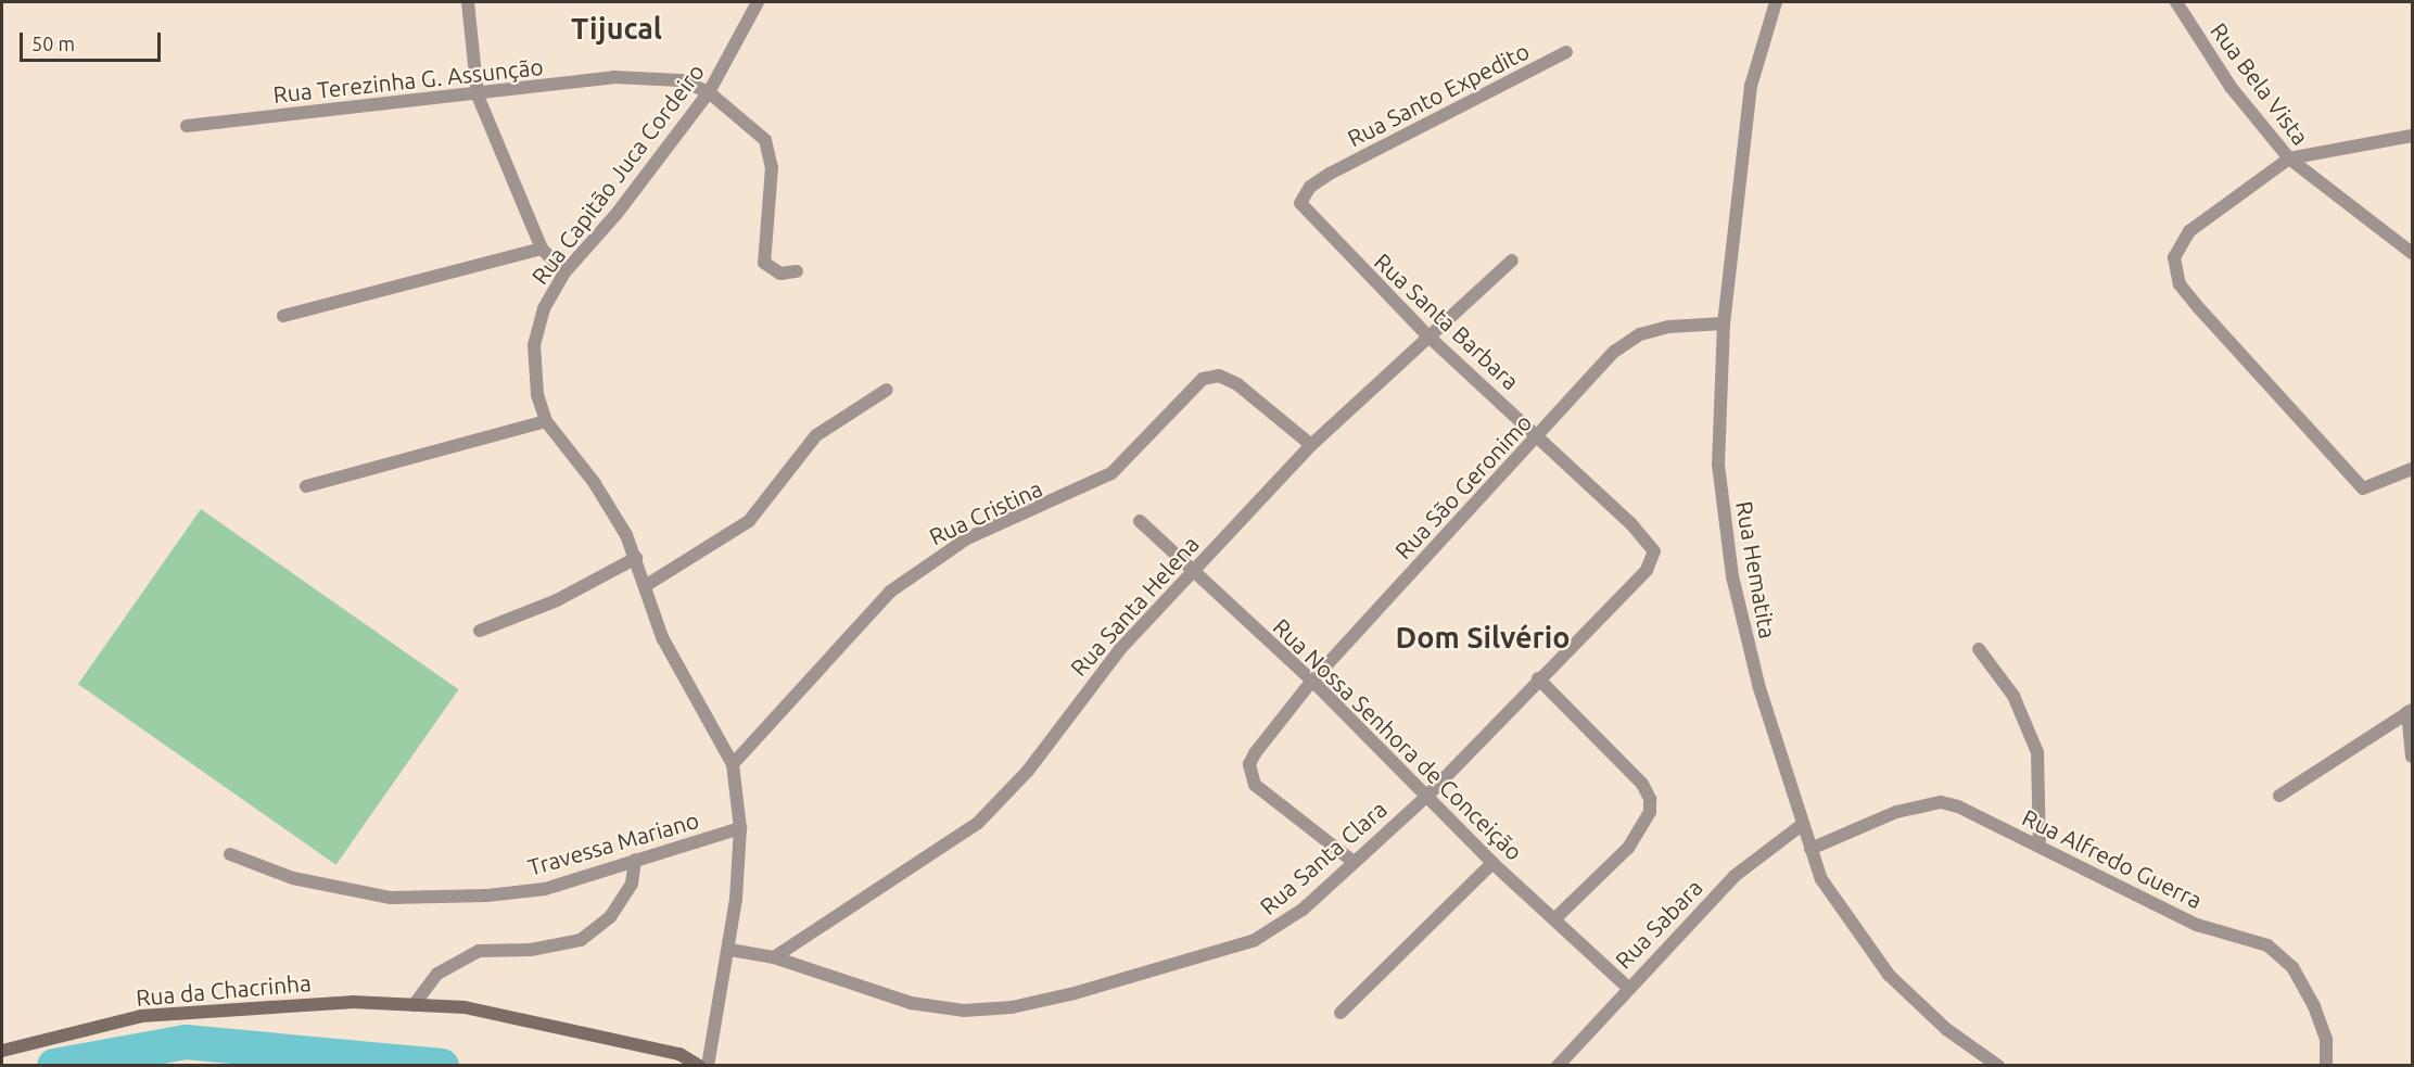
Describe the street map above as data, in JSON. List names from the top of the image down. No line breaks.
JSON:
{"streets":{"main road":["Rua da Chacrinha"],"street":["Rua Terezinha G. Assunção","Rua Bela Vista","Rua Santo Expedito","Rua Capitão Juca Cordeiro","Rua Santa Barbara","Rua São Geronimo","Rua Cristina","Rua Hematita","Rua Santa Helena","Rua Nossa Senhora de Conceição","Travessa Mariano","Rua Santa Clara","Rua Alfredo Guerra","Rua Sabara"]},"crossings":[["Rua Terezinha G. Assunção","Rua Capitão Juca Cordeiro"],["Rua Santo Expedito","Rua Santa Barbara"],["Rua Capitão Juca Cordeiro","Rua Cristina"],["Rua Capitão Juca Cordeiro","Travessa Mariano"],["Rua Capitão Juca Cordeiro","Rua Santa Clara"],["Rua Santa Barbara","Rua São Geronimo"],["Rua Santa Barbara","Rua Santa Helena"],["Rua Santa Barbara","Rua Santa Clara"],["Rua São Geronimo","Rua Hematita"],["Rua São Geronimo","Rua Nossa Senhora de Conceição"],["Rua São Geronimo","Rua Santa Clara"],["Rua Cristina","Rua Santa Helena"],["Rua Hematita","Rua Alfredo Guerra"],["Rua Hematita","Rua Sabara"],["Rua Santa Helena","Rua Nossa Senhora de Conceição"],["Rua Santa Helena","Rua Santa Clara"],["Rua Nossa Senhora de Conceição","Rua Santa Clara"],["Rua Nossa Senhora de Conceição","Rua Sabara"]],"districts":["Tijucal","Dom Silvério"],"scale_bar":"50 m"}
